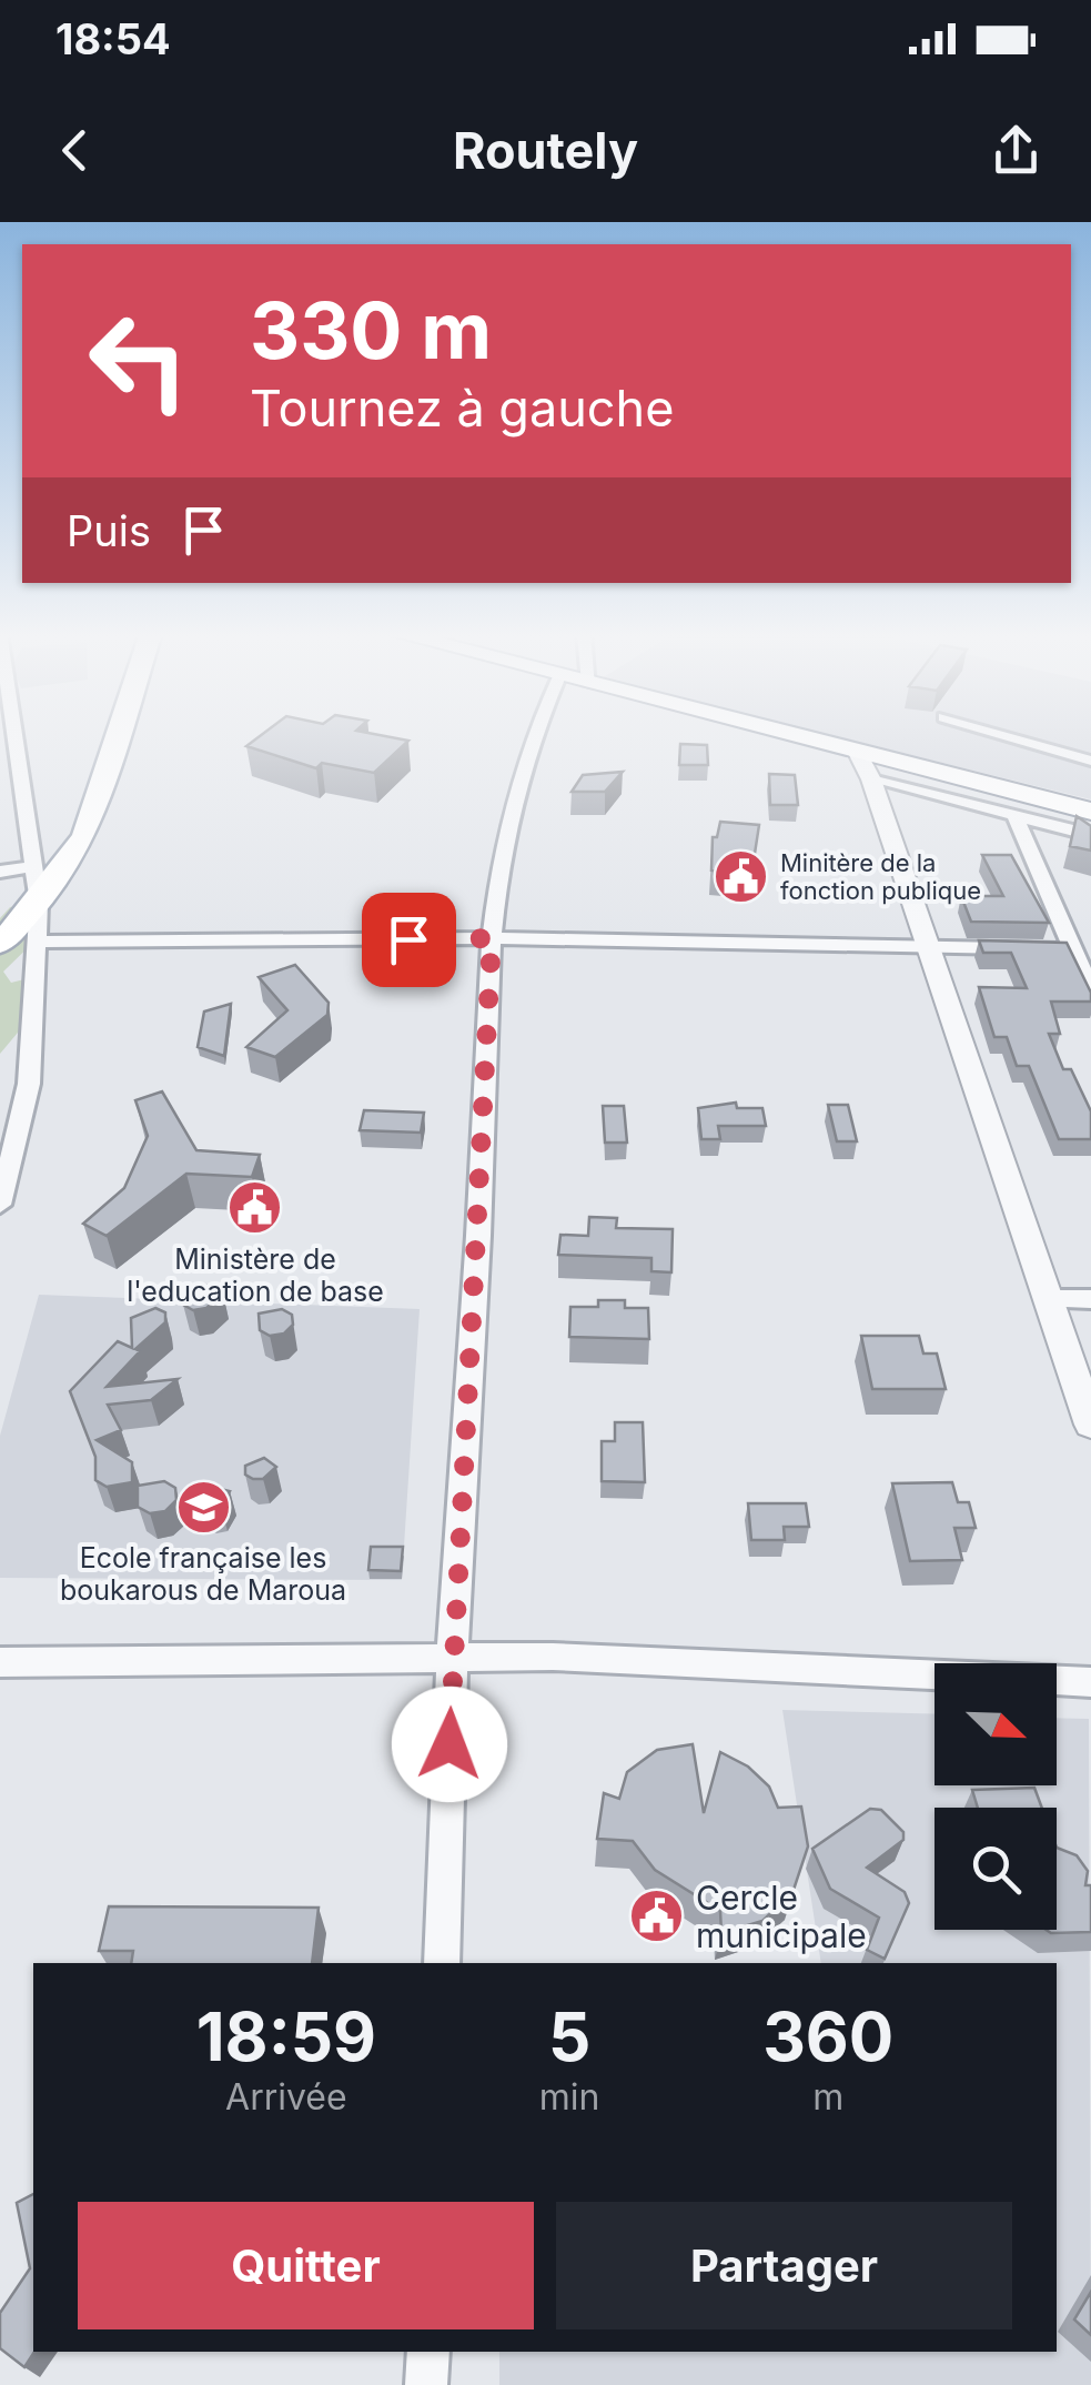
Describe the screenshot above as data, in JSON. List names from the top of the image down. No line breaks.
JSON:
{"places":{"public building":["Minitère de la fonction publique","Ministère de l'education de base","Cercle municipale"],"school or university":["Ecole française les boukarous de Maroua"]},"north":"bottom right","page":{"status":"18:54","header":"Routely","turn":["330 m","Tournez à gauche"],"then":"Puis","eta":["18:59","Arrivée","5","min","360","m"],"buttons":["Quitter","Partager"]}}
